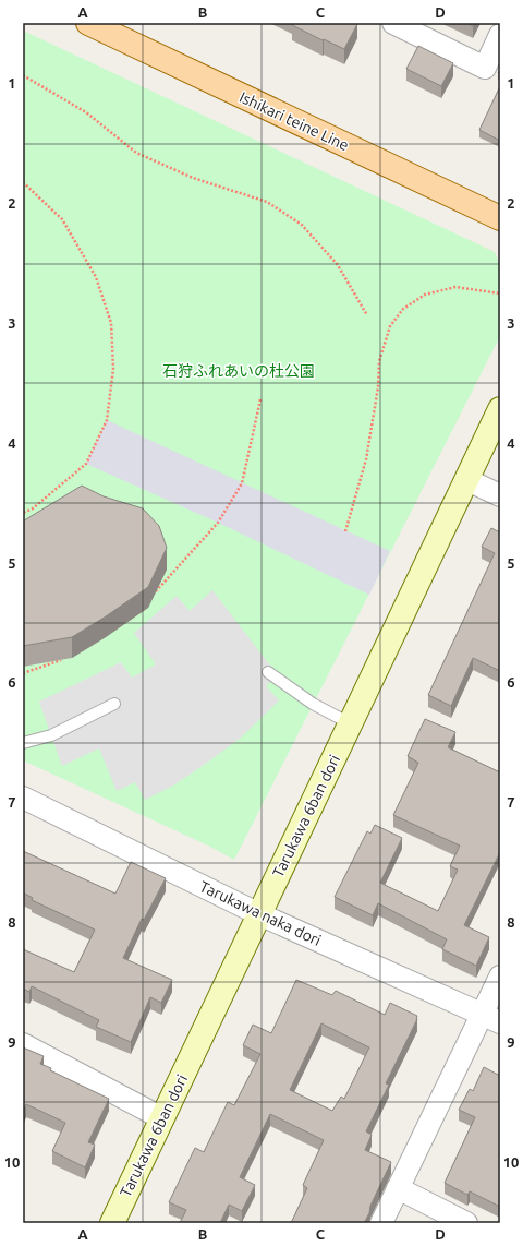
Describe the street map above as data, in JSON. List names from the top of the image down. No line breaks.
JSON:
{"streets":{"main road":["Ishikari teine Line"],"street":["Tarukawa 6ban dori","Tarukawa naka dori"]},"crossings":[["Tarukawa 6ban dori","Tarukawa naka dori"]],"parks":["石狩ふれあいの杜公園"],"grid":{"columns":["A","B","C","D"],"rows":["1","2","3","4","5","6","7","8","9","10"]}}
